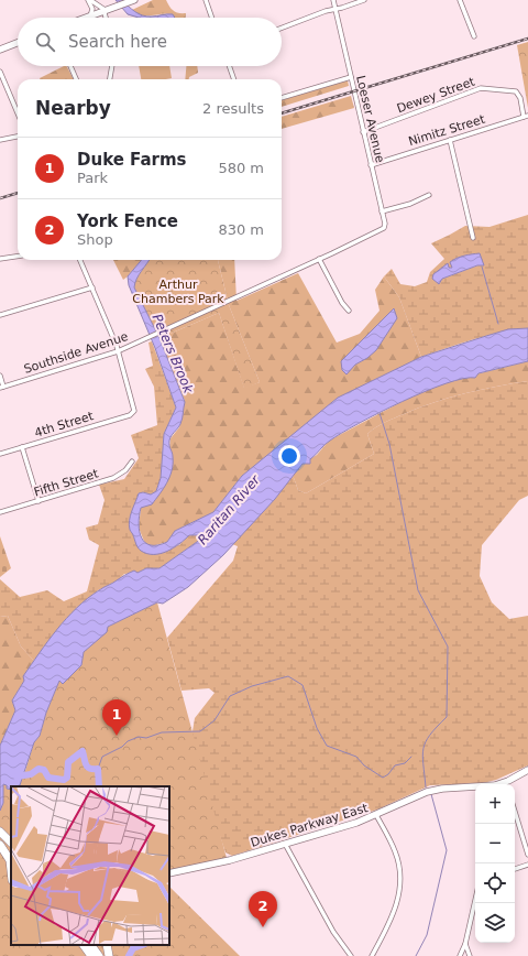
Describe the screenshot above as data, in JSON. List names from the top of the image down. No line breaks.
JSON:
{"streets":{"street":["Dewey Street","Loeser Avenue","Nimitz Street","Southside Avenue","4th Street","Fifth Street","Dukes Parkway East"]},"crossings":[["Dewey Street","Loeser Avenue"],["Dewey Street","Nimitz Street"],["Loeser Avenue","Nimitz Street"],["Loeser Avenue","Southside Avenue"],["Southside Avenue","4th Street"]],"water":["Peters Brook","Raritan River"],"parks":["Arthur Chambers Park"],"page":{"search":"Search here","heading":["Nearby","2 results"],"list":[{"mark":"1","name":"Duke Farms","note":"Park","value":"580 m"},{"mark":"2","name":"York Fence","note":"Shop","value":"830 m"}],"pins":["1","2"],"map_buttons":["+","−"]}}
